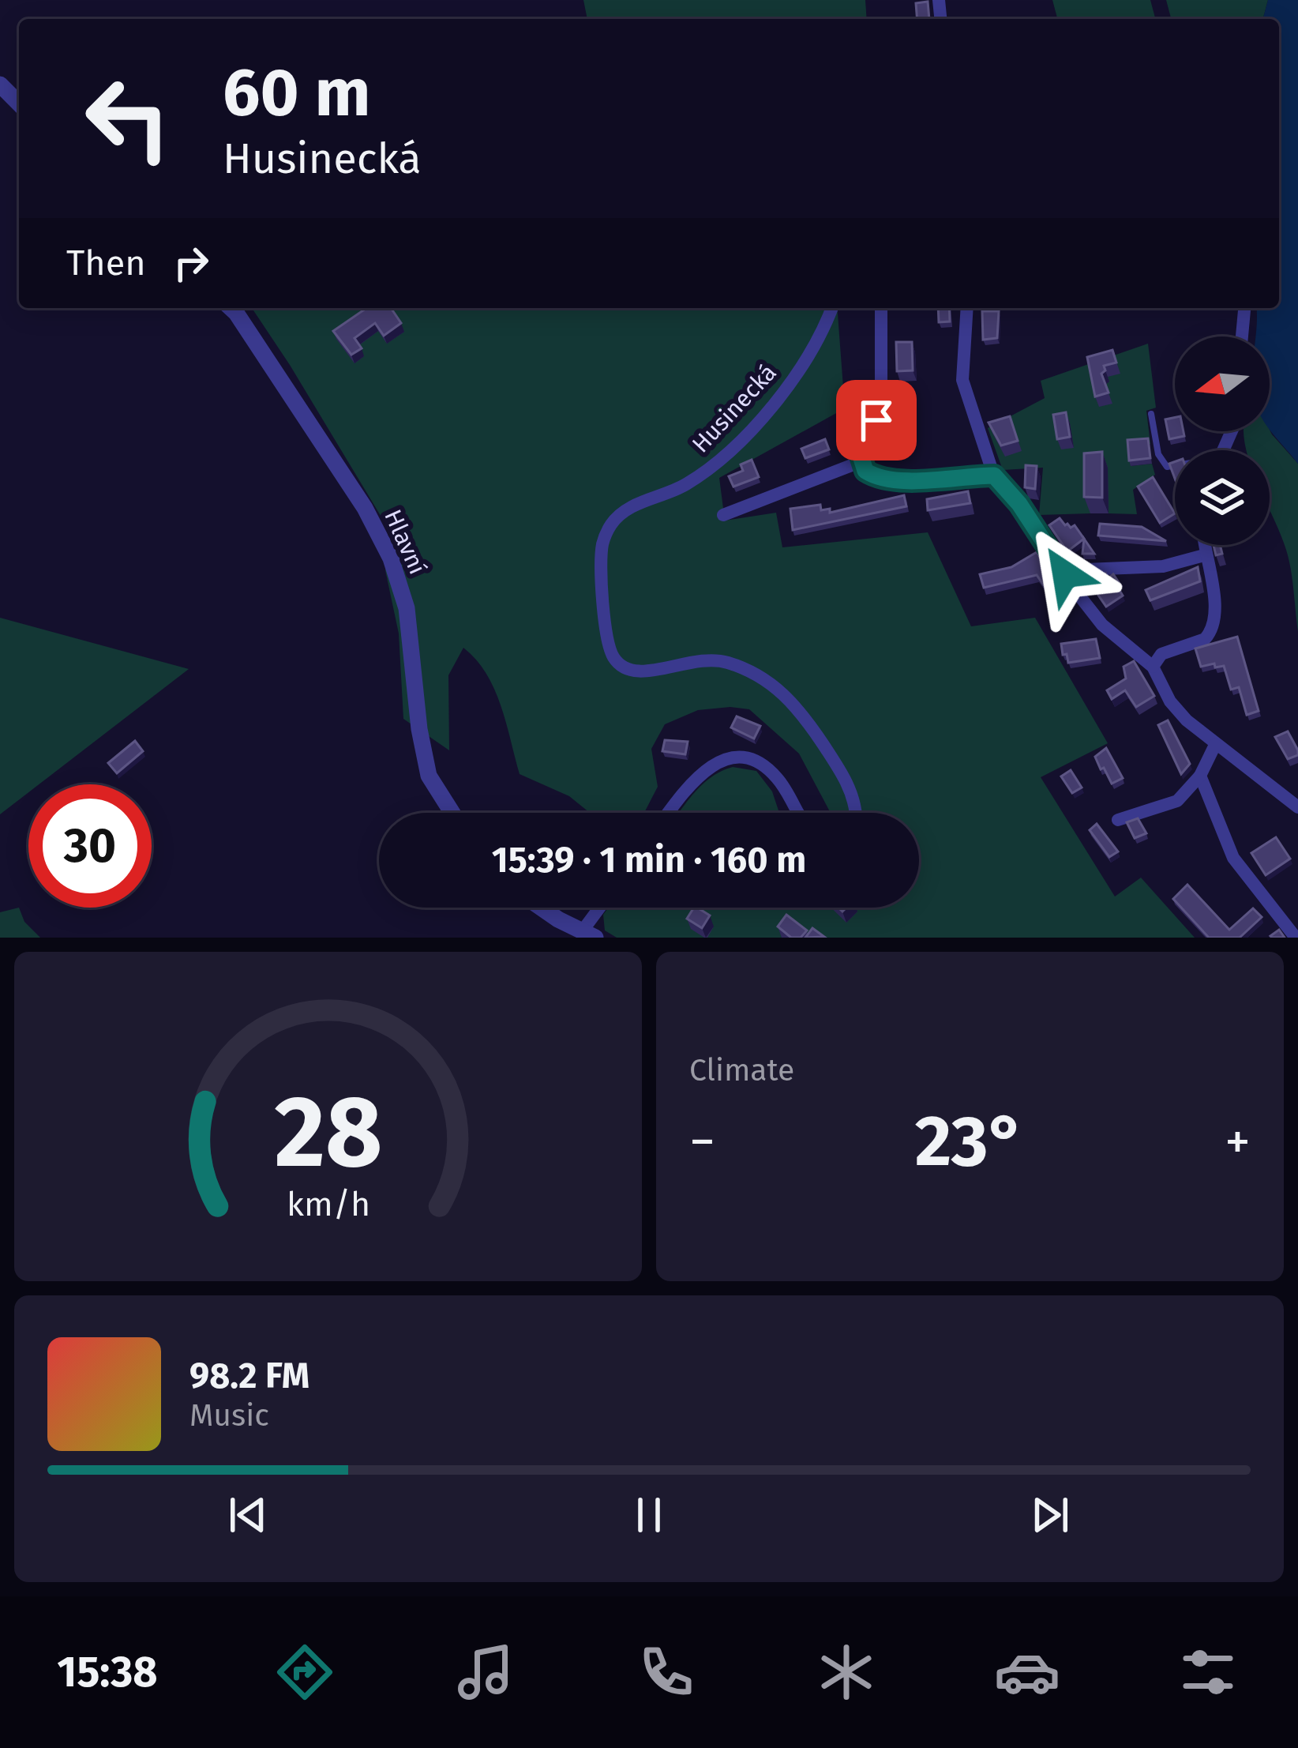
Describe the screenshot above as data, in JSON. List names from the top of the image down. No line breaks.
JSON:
{"streets":{"street":["Husinecká","Hlavní"]},"north":"left","page":{"turn":["60 m","Husinecká"],"then":"Then","limit":"30","trip":"15:39 · 1 min · 160 m","tile":"Climate","heat":["−","23°","+"],"song":["98.2 FM","Music"],"tabs":"15:38","gauge":["28","km/h"]}}
